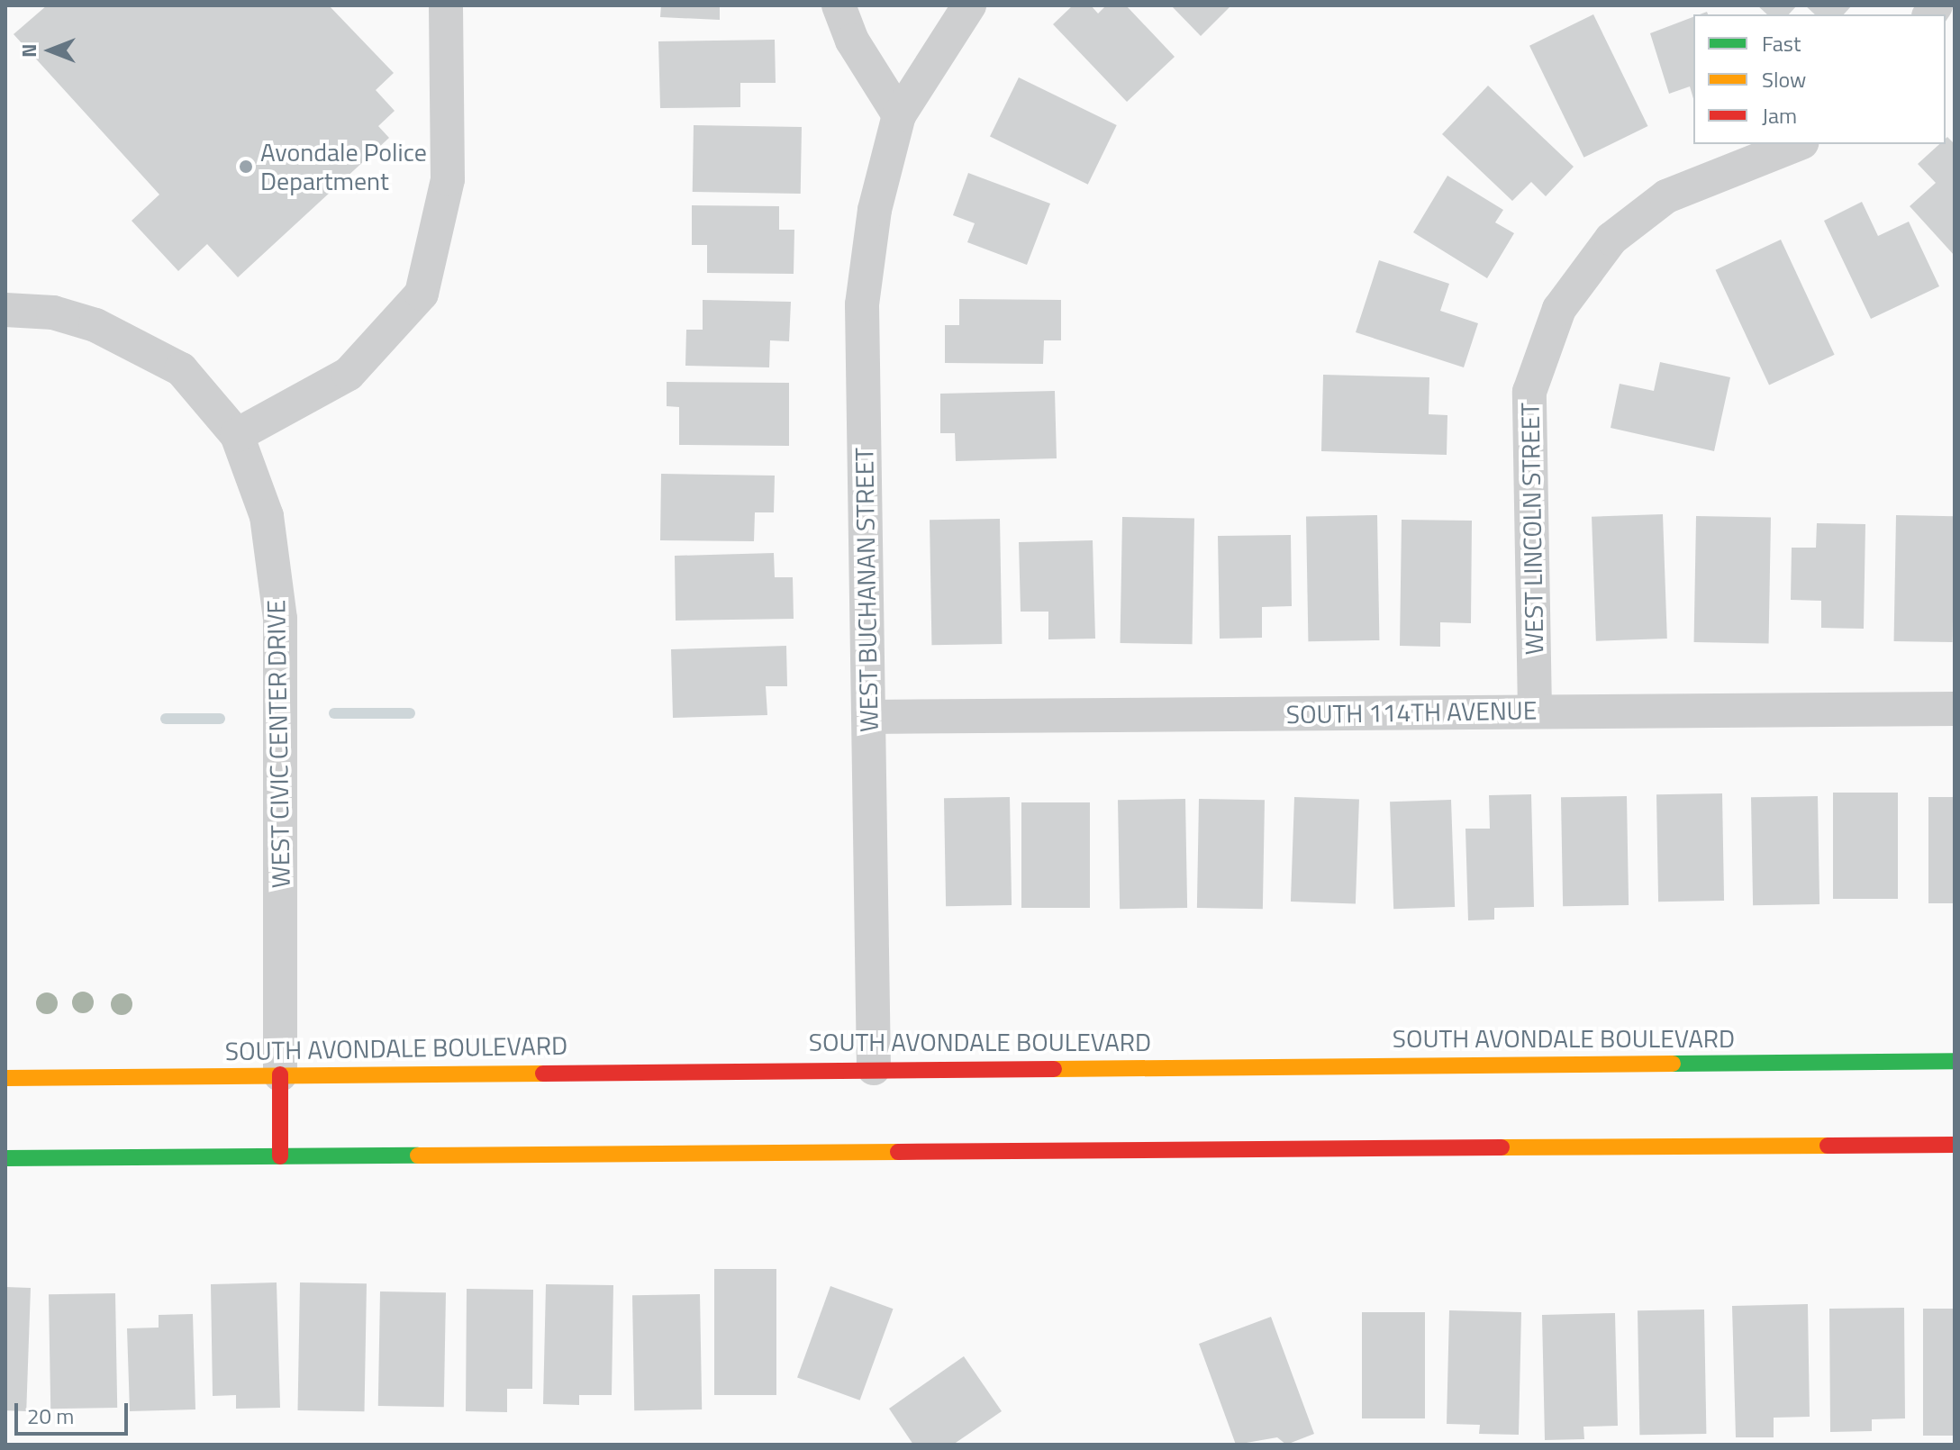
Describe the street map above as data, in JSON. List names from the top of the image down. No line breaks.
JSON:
{"streets":{"main road":["SOUTH AVONDALE BOULEVARD"],"street":["WEST LINCOLN STREET","WEST BUCHANAN STREET","SOUTH 114TH AVENUE","WEST CIVIC CENTER DRIVE"]},"crossings":[["WEST LINCOLN STREET","SOUTH 114TH AVENUE"],["WEST BUCHANAN STREET","SOUTH 114TH AVENUE"],["WEST BUCHANAN STREET","SOUTH AVONDALE BOULEVARD"],["WEST CIVIC CENTER DRIVE","SOUTH AVONDALE BOULEVARD"]],"places":["Avondale Police Department"],"legend":["Fast","Slow","Jam"],"scale_bar":"20 m","north":"left"}
